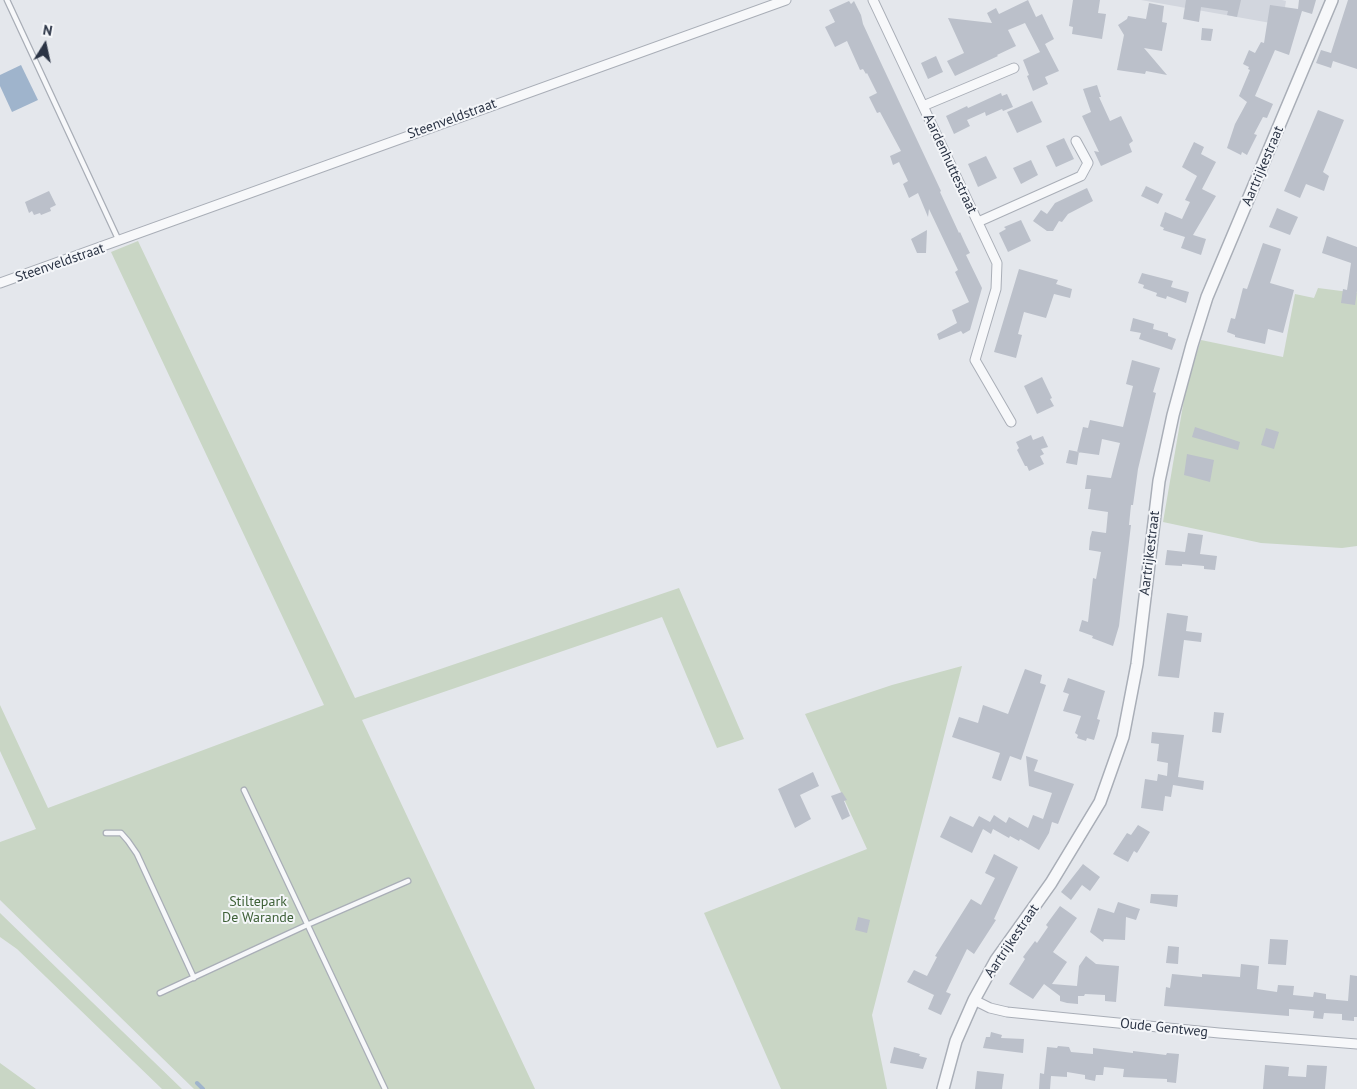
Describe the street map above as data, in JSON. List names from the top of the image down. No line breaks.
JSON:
{"streets":{"street":["Steenveldstraat","Aardenhuttestraat","Aartrijkestraat","Oude Gentweg"]},"crossings":[["Aartrijkestraat","Oude Gentweg"]],"parks":["Stiltepark De Warande"],"north":"top"}
